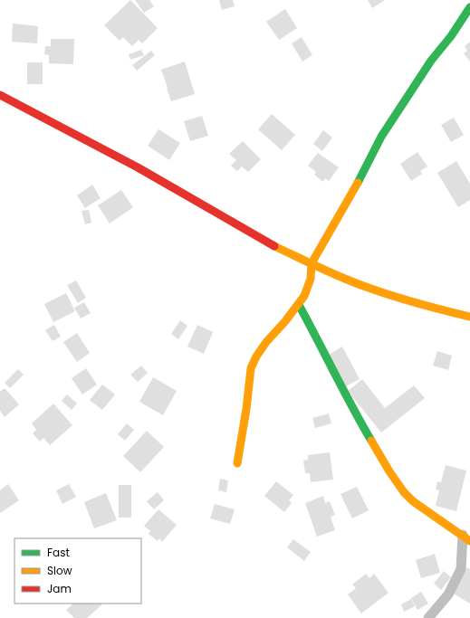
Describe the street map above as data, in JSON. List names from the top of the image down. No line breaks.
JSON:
{"legend":["Fast","Slow","Jam"]}
